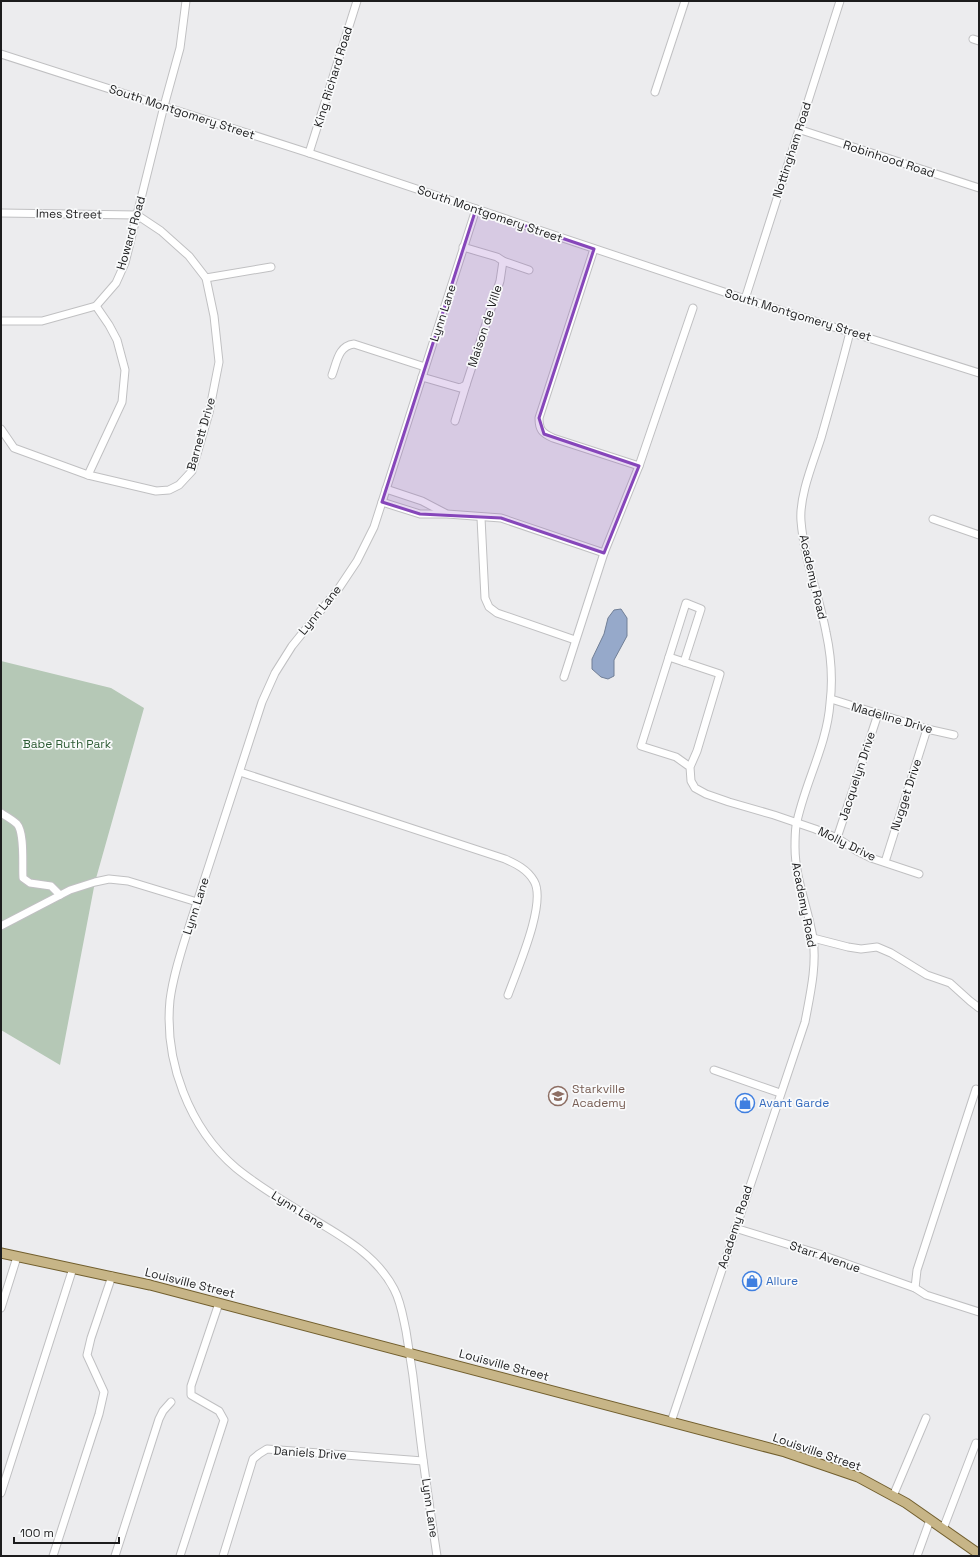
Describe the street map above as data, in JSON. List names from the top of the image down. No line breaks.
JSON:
{"streets":{"main road":["Louisville Street"],"street":["King Richard Road","South Montgomery Street","Nottingham Road","Robinhood Road","Imes Street","Howard Road","Lynn Lane","Maison de Ville","Barnett Drive","Academy Road","Madeline Drive","Jacquelyn Drive","Nugget Drive","Molly Drive","Starr Avenue","Daniels Drive"]},"crossings":[["King Richard Road","South Montgomery Street"],["South Montgomery Street","Nottingham Road"],["South Montgomery Street","Howard Road"],["South Montgomery Street","Lynn Lane"],["South Montgomery Street","Academy Road"],["Nottingham Road","Robinhood Road"],["Imes Street","Howard Road"],["Imes Street","Barnett Drive"],["Howard Road","Barnett Drive"],["Lynn Lane","Louisville Street"],["Lynn Lane","Daniels Drive"],["Academy Road","Madeline Drive"],["Academy Road","Molly Drive"],["Academy Road","Starr Avenue"],["Academy Road","Louisville Street"],["Madeline Drive","Jacquelyn Drive"],["Madeline Drive","Nugget Drive"],["Jacquelyn Drive","Molly Drive"],["Nugget Drive","Molly Drive"]],"parks":["Babe Ruth Park"],"places":{"school or university":["Starkville Academy"],"shop":["Avant Garde","Allure"]},"scale_bar":"100 m"}
